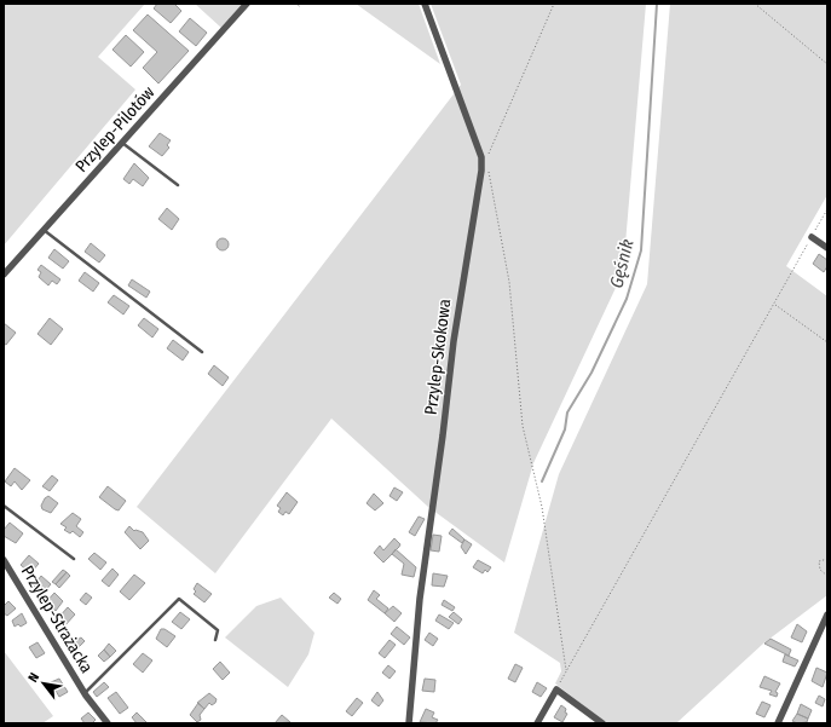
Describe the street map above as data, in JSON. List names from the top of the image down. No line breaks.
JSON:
{"streets":{"street":["Przylep-Pilotów","Przylep-Skokowa","Przylep-Strażacka"]},"water":["Gęśnik"],"north":"top left"}
